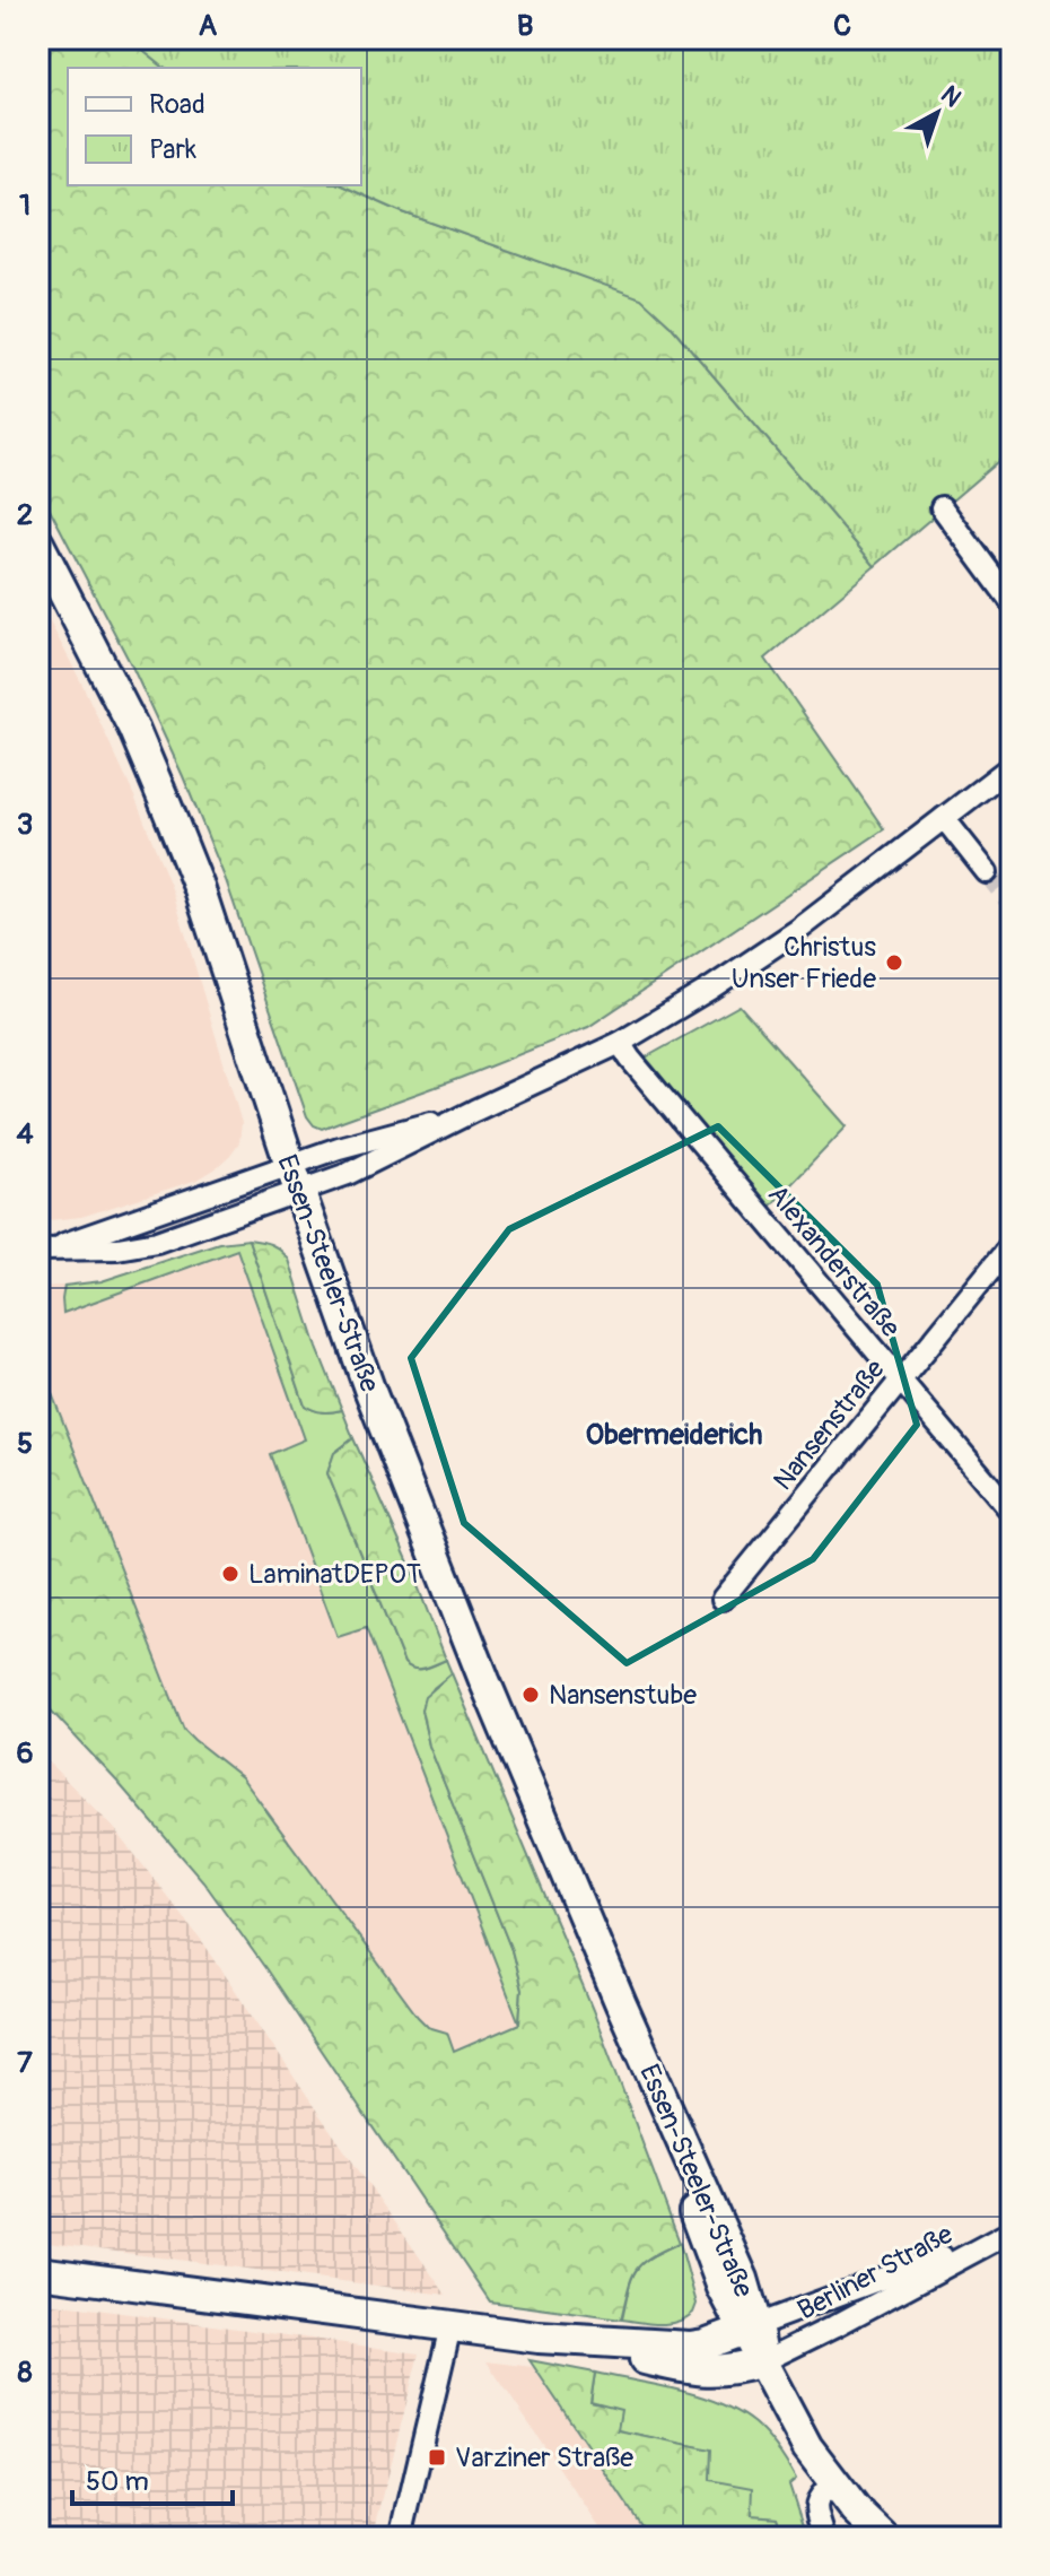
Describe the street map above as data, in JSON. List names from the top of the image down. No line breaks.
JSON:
{"streets":{"main road":["Essen-Steeler-Straße"],"street":["Alexanderstraße","Nansenstraße","Berliner Straße"]},"crossings":[["Alexanderstraße","Nansenstraße"],["Essen-Steeler-Straße","Berliner Straße"]],"districts":["Obermeiderich"],"places":{"other":["Christus Unser Friede","LaminatDEPOT","Nansenstube"],"transit":["Varziner Straße"]},"legend":["Road","Park"],"scale_bar":"50 m","north":"top right","grid":{"columns":["A","B","C"],"rows":["1","2","3","4","5","6","7","8"]}}
